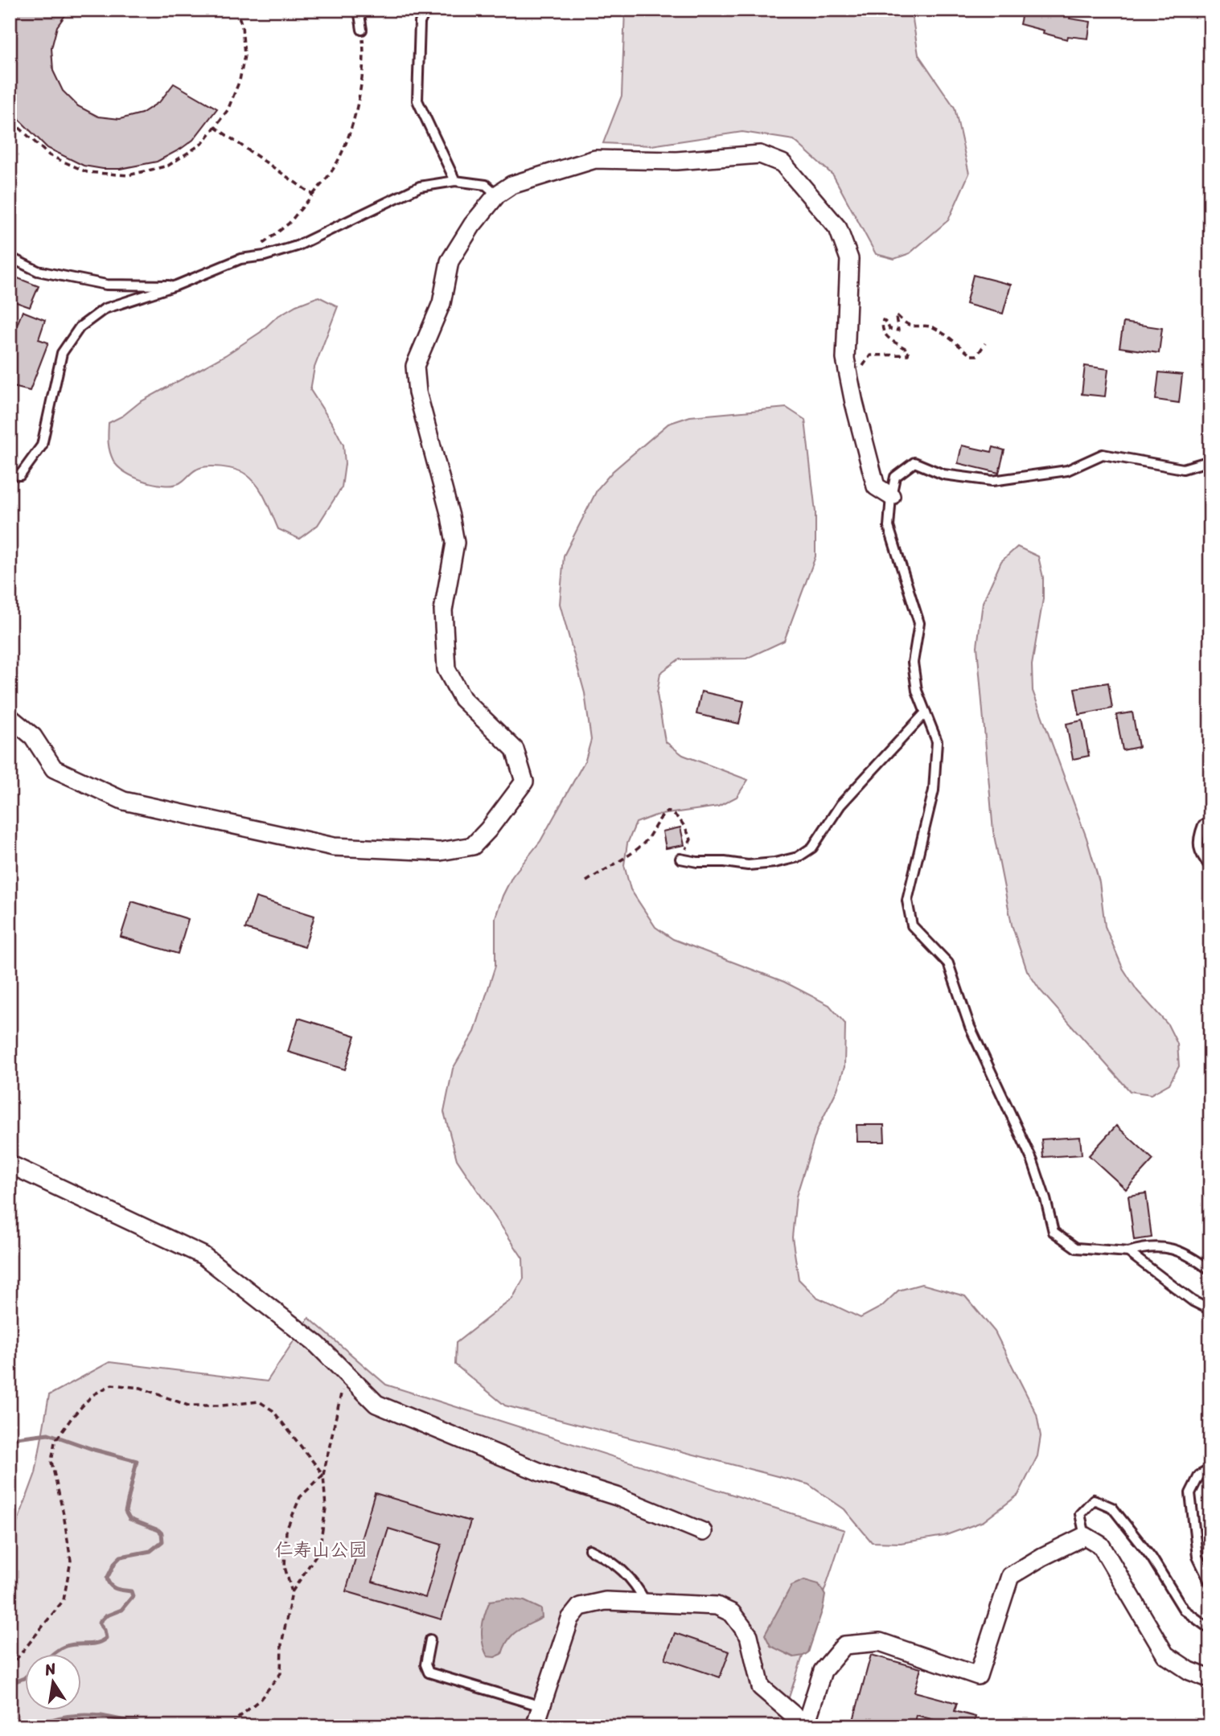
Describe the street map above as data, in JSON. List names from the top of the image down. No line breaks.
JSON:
{"parks":["仁寿山公园"],"north":"top"}
